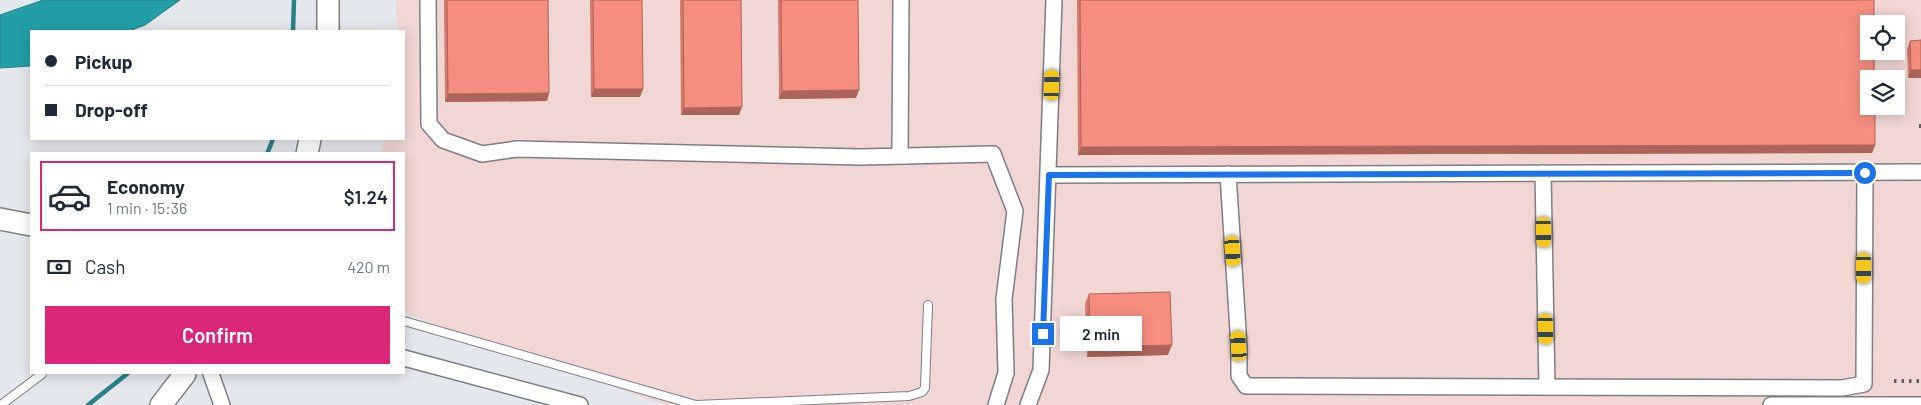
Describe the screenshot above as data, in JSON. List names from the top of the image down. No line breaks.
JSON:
{"page":{"banner":["Pickup","Drop-off"],"list":[{"name":"Economy","note":"1 min · 15:36","value":"$1.24"}],"pay":["Cash","420 m"],"buttons":"Confirm","bubble":"2 min"}}
